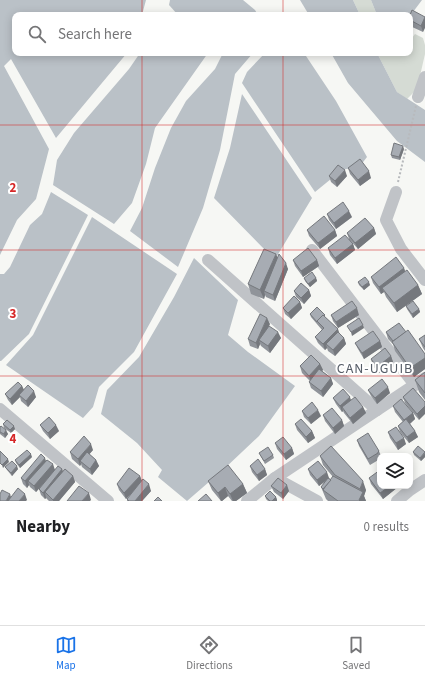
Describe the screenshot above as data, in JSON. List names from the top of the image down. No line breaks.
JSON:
{"districts":["CAN-UGUIB"],"page":{"search":"Search here","heading":["Nearby","0 results"],"nav":["Map","Directions","Saved"]},"grid":{"rows":["2","3","4"]}}
